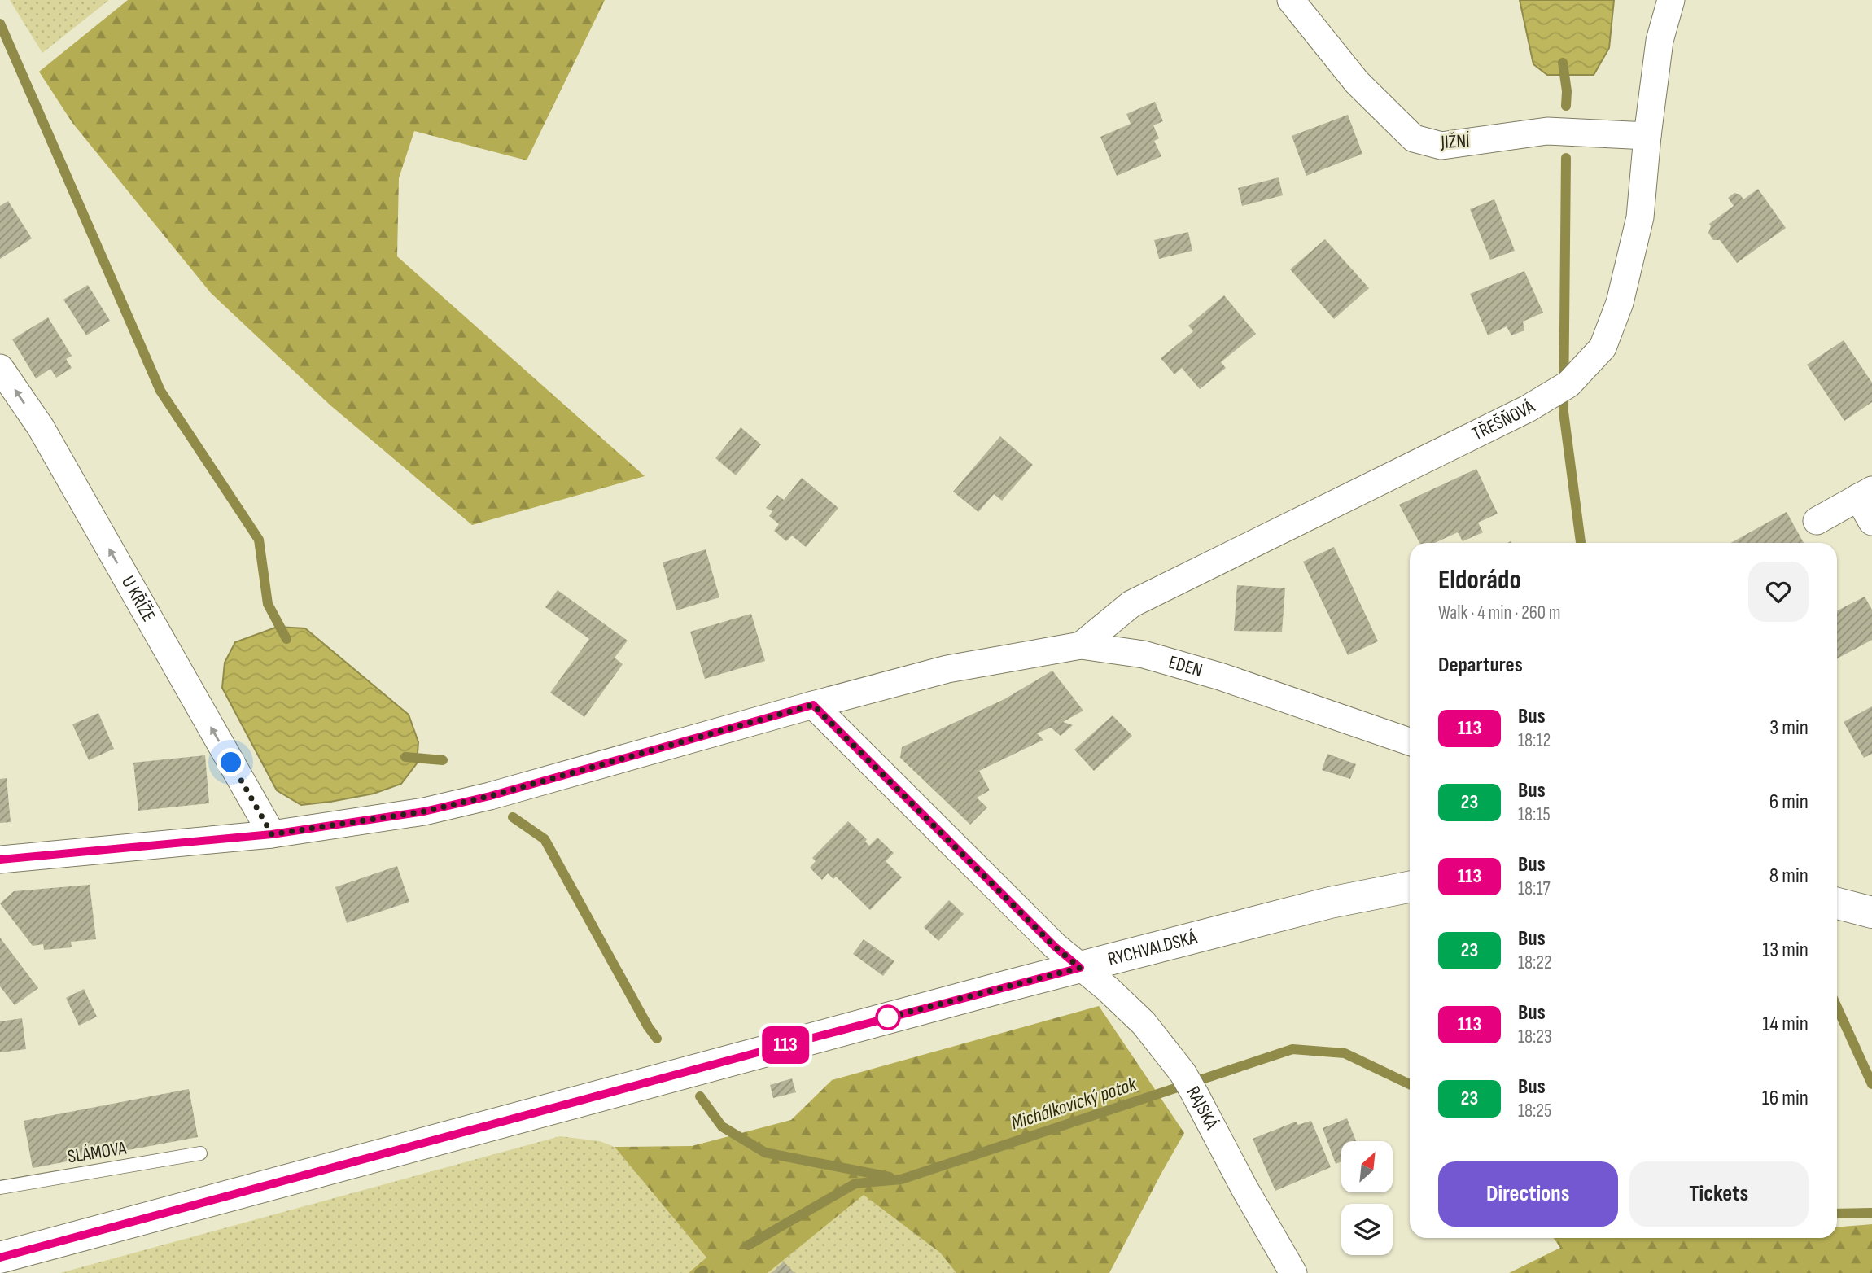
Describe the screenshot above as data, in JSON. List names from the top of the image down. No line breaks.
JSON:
{"streets":{"street":["JIŽNÍ","TŘEŠŇOVÁ","U KŘÍŽE","EDEN","RYCHVALDSKÁ","RAJSKÁ"],"lane":["SLÁMOVA"]},"crossings":[["JIŽNÍ","TŘEŠŇOVÁ"],["TŘEŠŇOVÁ","EDEN"],["U KŘÍŽE","EDEN"],["EDEN","RAJSKÁ"],["RYCHVALDSKÁ","RAJSKÁ"]],"one_way":["U KŘÍŽE"],"water":["Michálkovický potok"],"lines":["bus line 113"],"north":"top right","page":{"on_map":"113","heading":[["Eldorádo","Walk · 4 min · 260 m"],"Departures"],"list":[{"mark":"113","name":"Bus","note":"18:12","value":"3 min"},{"mark":"23","name":"Bus","note":"18:15","value":"6 min"},{"mark":"113","name":"Bus","note":"18:17","value":"8 min"},{"mark":"23","name":"Bus","note":"18:22","value":"13 min"},{"mark":"113","name":"Bus","note":"18:23","value":"14 min"},{"mark":"23","name":"Bus","note":"18:25","value":"16 min"}],"buttons":["Directions","Tickets"]}}
